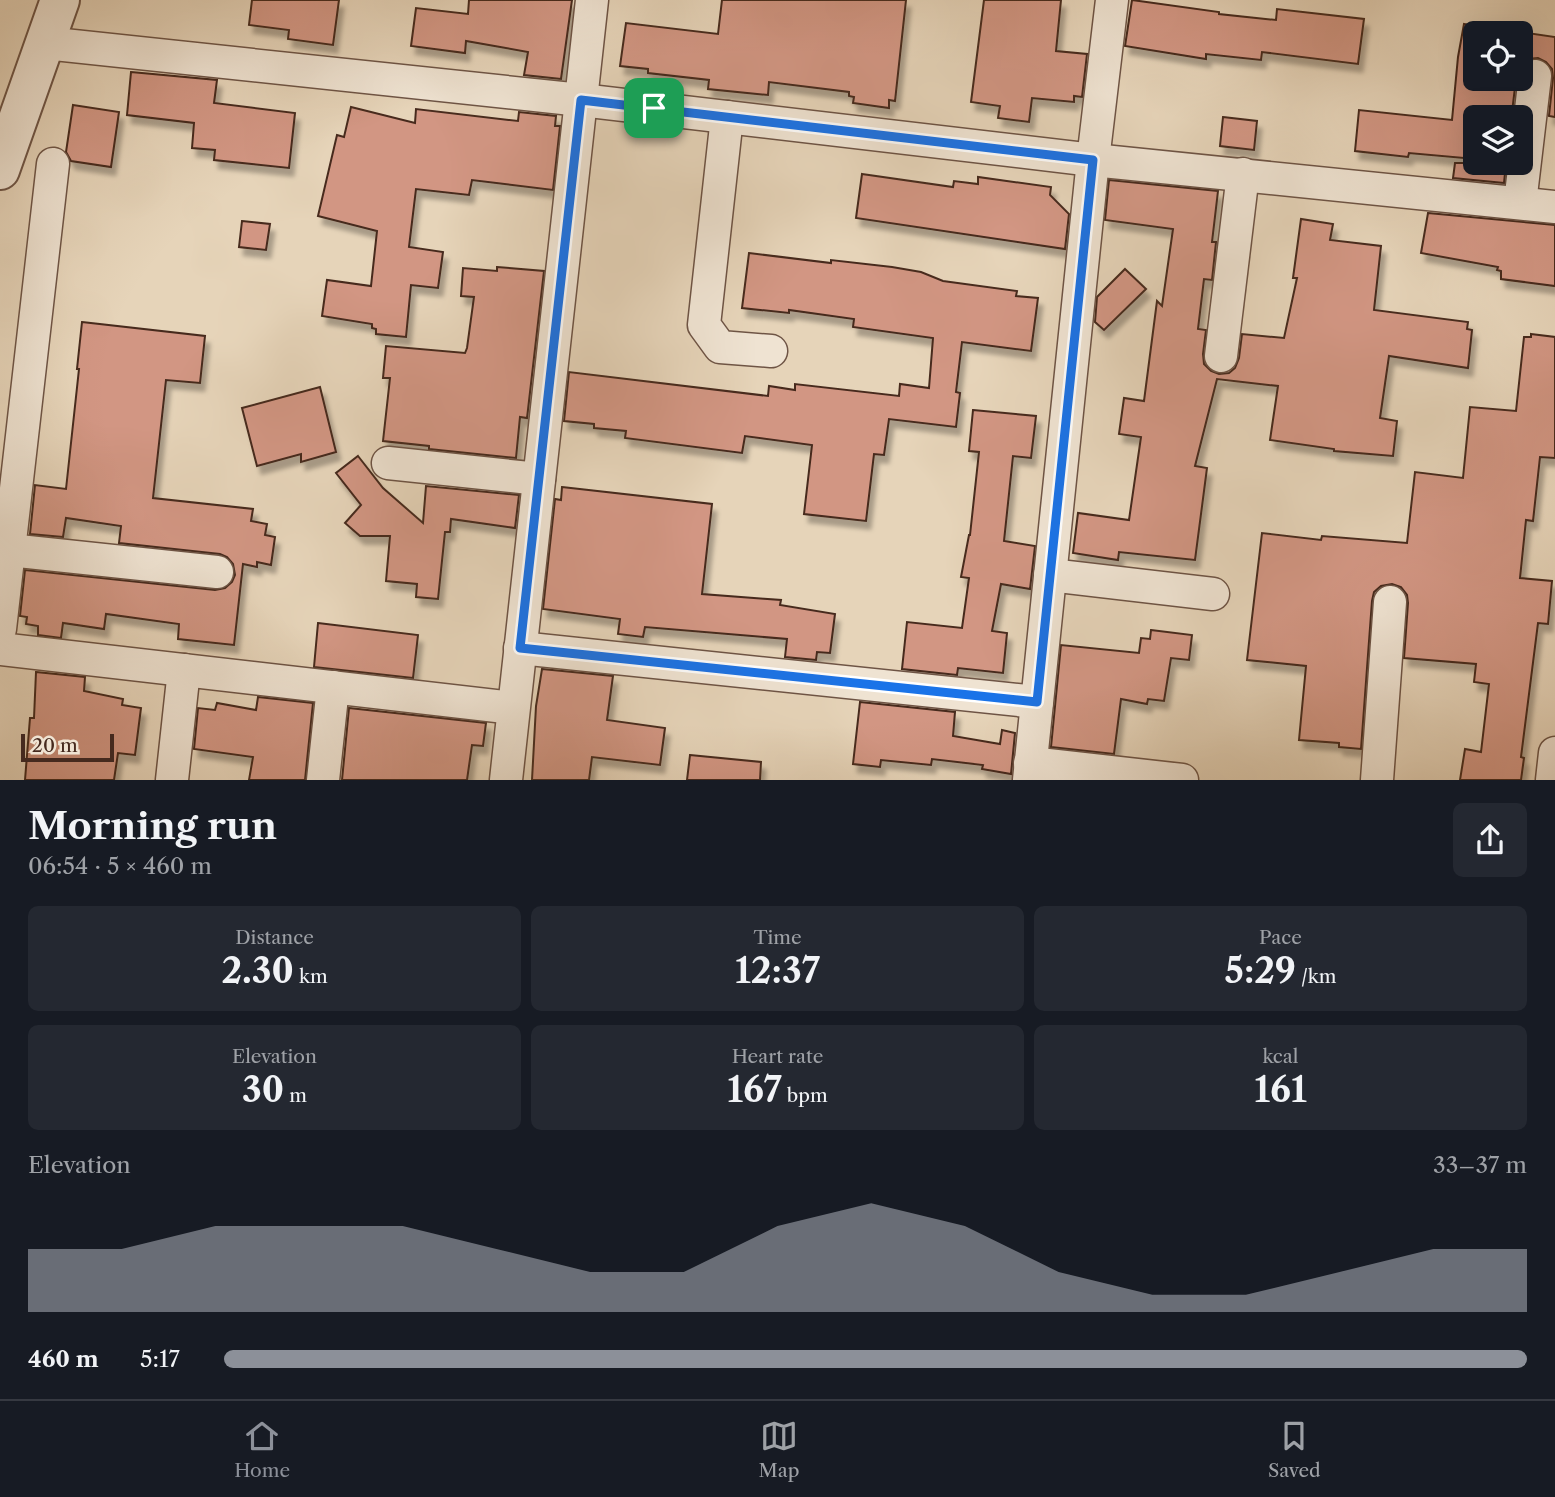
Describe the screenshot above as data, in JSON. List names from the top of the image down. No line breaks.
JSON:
{"scale_bar":"20 m","page":{"scale":"20 m","heading":["Morning run","06:54 · 5 × 460 m"],"stats":[["Distance","2.30 km"],["Time","12:37"],["Pace","5:29 /km"],["Elevation","30 m"],["Heart rate","167 bpm"],["kcal","161"]],"chart":["Elevation","33–37 m"],"list":[{"name":"460 m","note":"5:17"}],"tabs":["Home","Map","Saved"]}}
